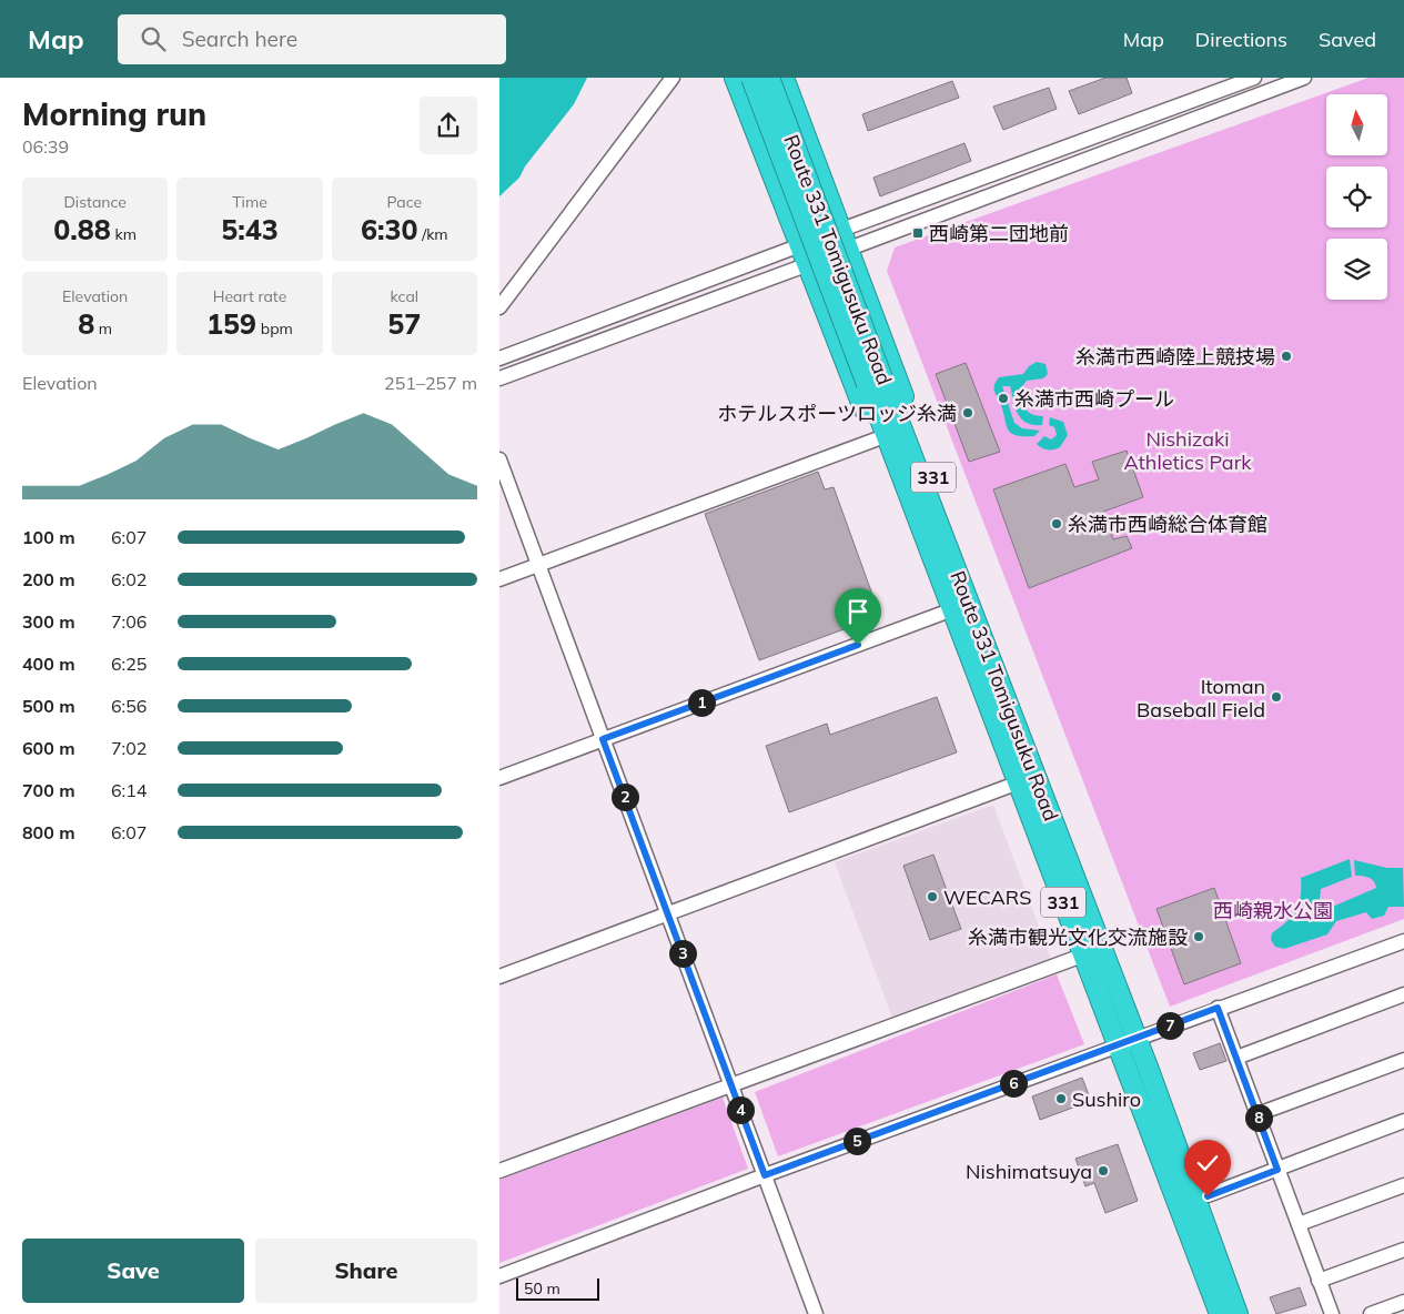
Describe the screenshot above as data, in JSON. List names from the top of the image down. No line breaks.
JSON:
{"streets":{"highway":["Route 331 Tomigusuku Road","331"]},"crossings":[["Route 331 Tomigusuku Road","331"]],"parks":["Nishizaki Athletics Park","西崎親水公園"],"places":{"transit":["西崎第二団地前"],"other":["糸満市西崎陸上競技場","糸満市西崎プール","ホテルスポーツロッジ糸満","糸満市西崎総合体育館","Itoman Baseball Field","WECARS","糸満市観光文化交流施設","Sushiro","Nishimatsuya"]},"scale_bar":"50 m","north":"top","page":{"header":"Map","search":"Search here","nav":["Map","Directions","Saved"],"heading":["Morning run","06:39"],"stats":[["Distance","0.88 km"],["Time","5:43"],["Pace","6:30 /km"],["Elevation","8 m"],["Heart rate","159 bpm"],["kcal","57"]],"chart":["Elevation","251–257 m"],"list":[{"name":"100 m","note":"6:07"},{"name":"200 m","note":"6:02"},{"name":"300 m","note":"7:06"},{"name":"400 m","note":"6:25"},{"name":"500 m","note":"6:56"},{"name":"600 m","note":"7:02"},{"name":"700 m","note":"6:14"},{"name":"800 m","note":"6:07"}],"pins":["1","2","3","7","6","4","8","5"],"buttons":["Save","Share"],"scale":"50 m"}}
